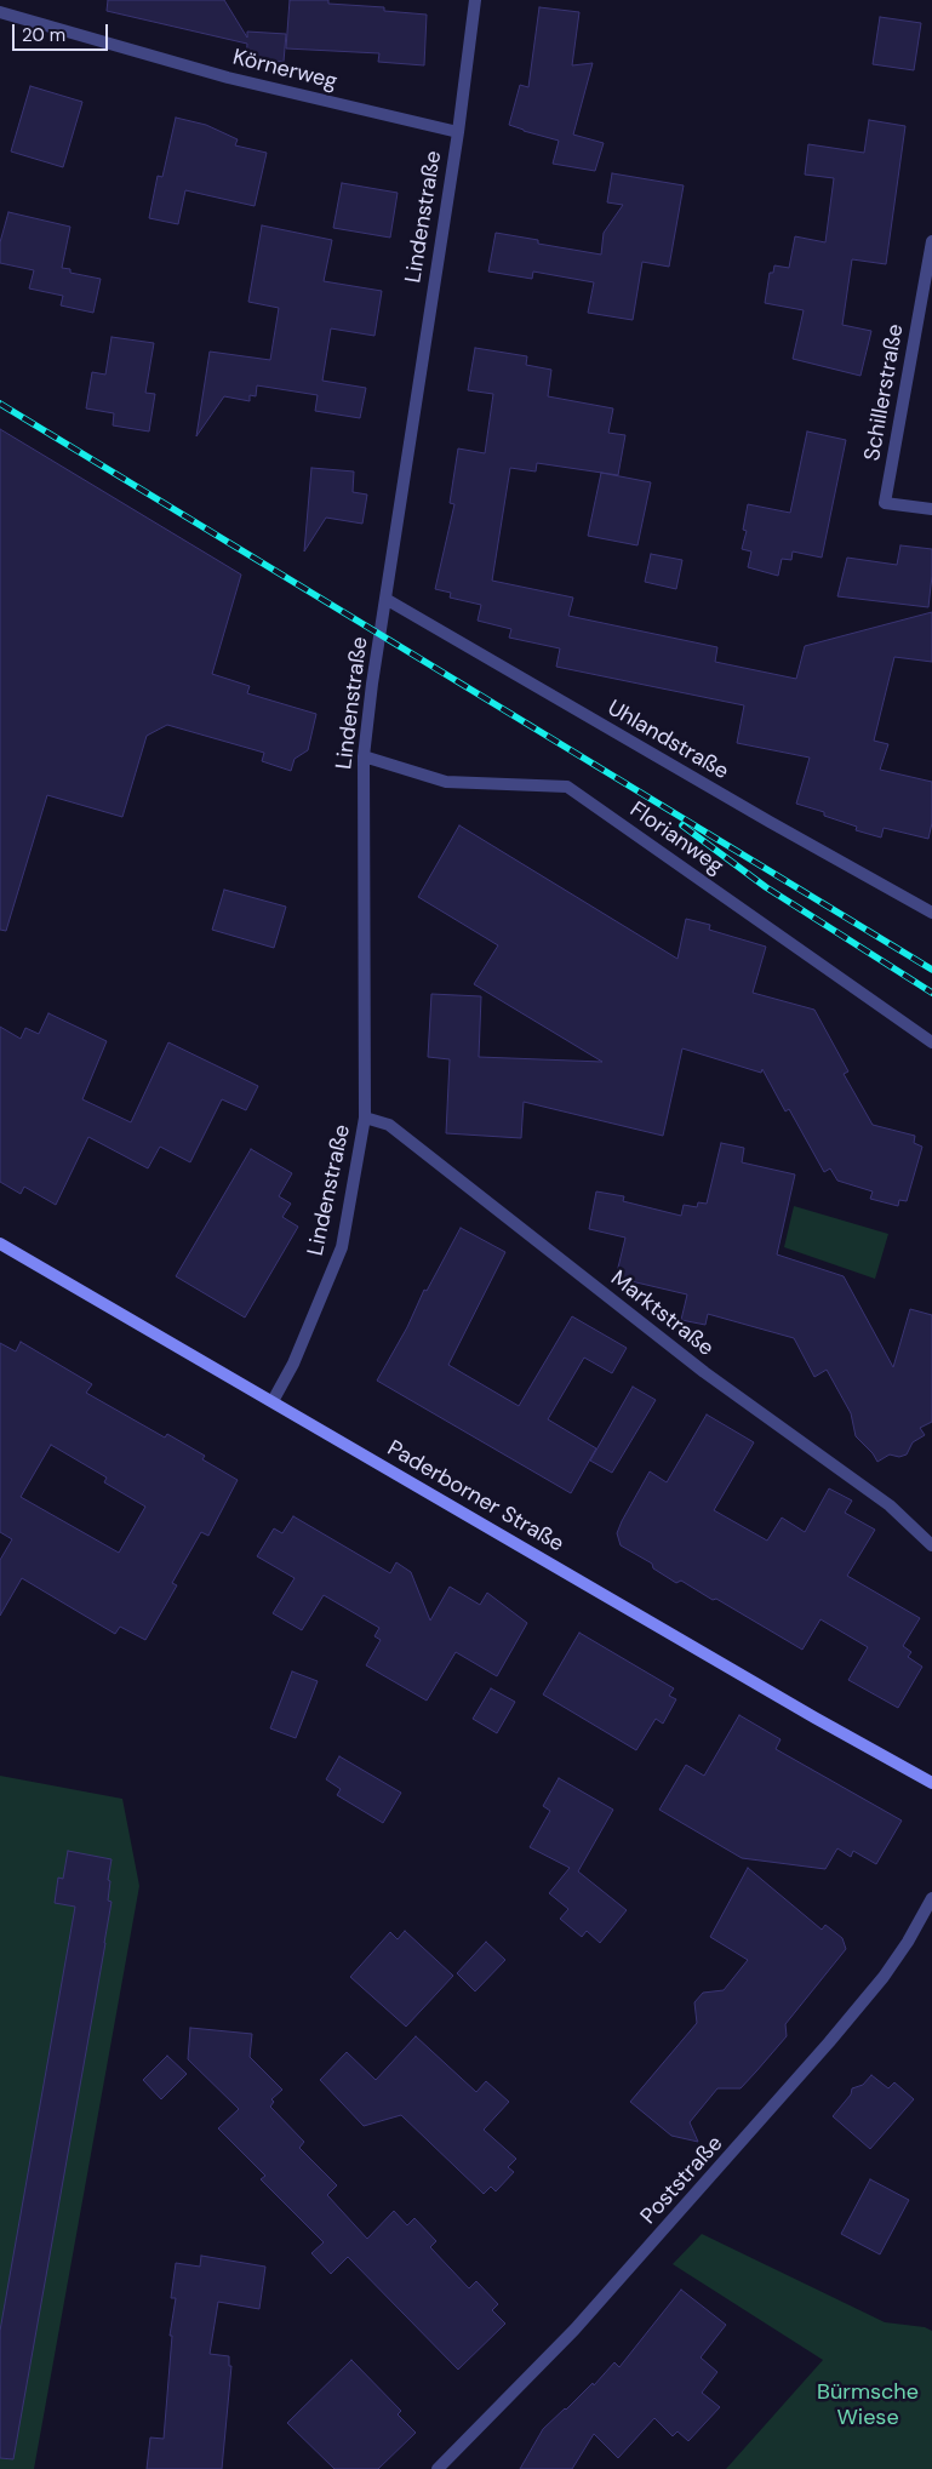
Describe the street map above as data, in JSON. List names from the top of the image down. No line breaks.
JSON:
{"streets":{"main road":["Paderborner Straße"],"street":["Körnerweg","Lindenstraße","Schillerstraße","Uhlandstraße","Florianweg","Marktstraße","Poststraße"]},"crossings":[["Körnerweg","Lindenstraße"],["Lindenstraße","Uhlandstraße"],["Lindenstraße","Florianweg"],["Lindenstraße","Marktstraße"],["Lindenstraße","Paderborner Straße"]],"parks":["Bürmsche Wiese"],"scale_bar":"20 m"}
